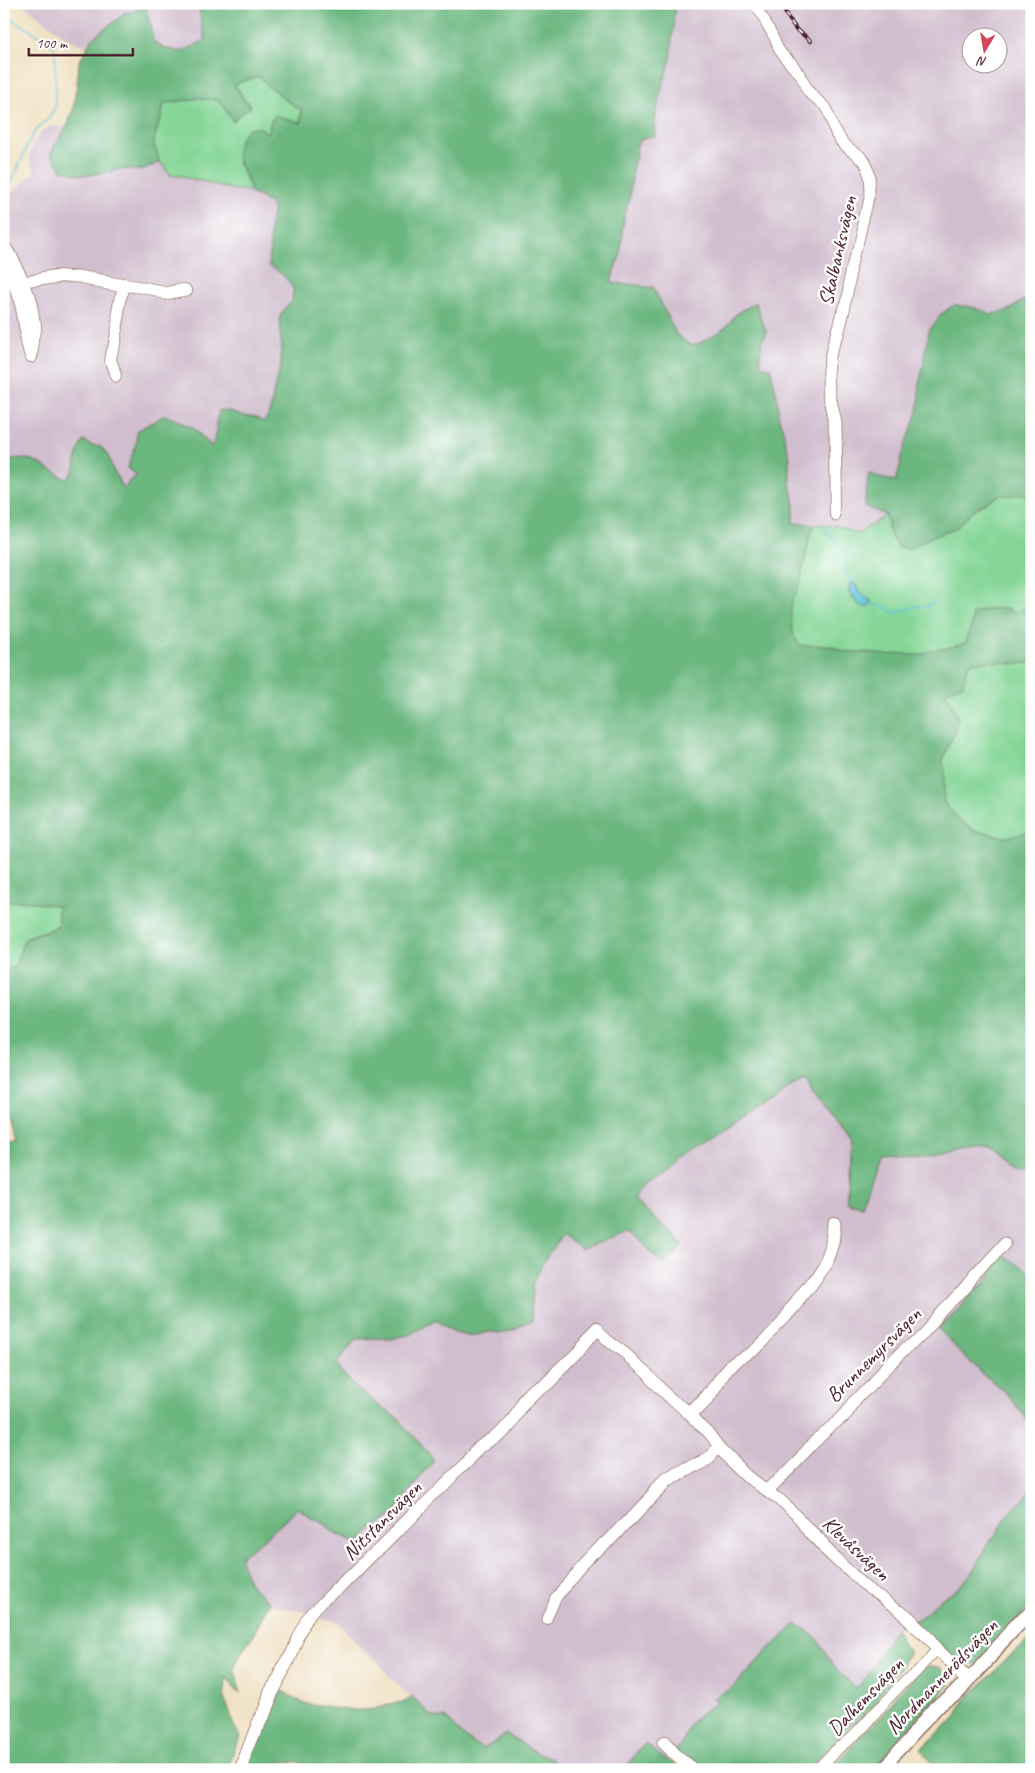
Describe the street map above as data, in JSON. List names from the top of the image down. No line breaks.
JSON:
{"streets":{"main road":["Nordmannerödsvägen"],"street":["Skalbanksvägen","Brunnemyrsvägen","Nitstansvägen","Klevåsvägen","Dalhemsvägen"]},"crossings":[["Brunnemyrsvägen","Klevåsvägen"],["Nitstansvägen","Klevåsvägen"],["Klevåsvägen","Nordmannerödsvägen"],["Klevåsvägen","Dalhemsvägen"]],"scale_bar":"100 m","north":"bottom"}
